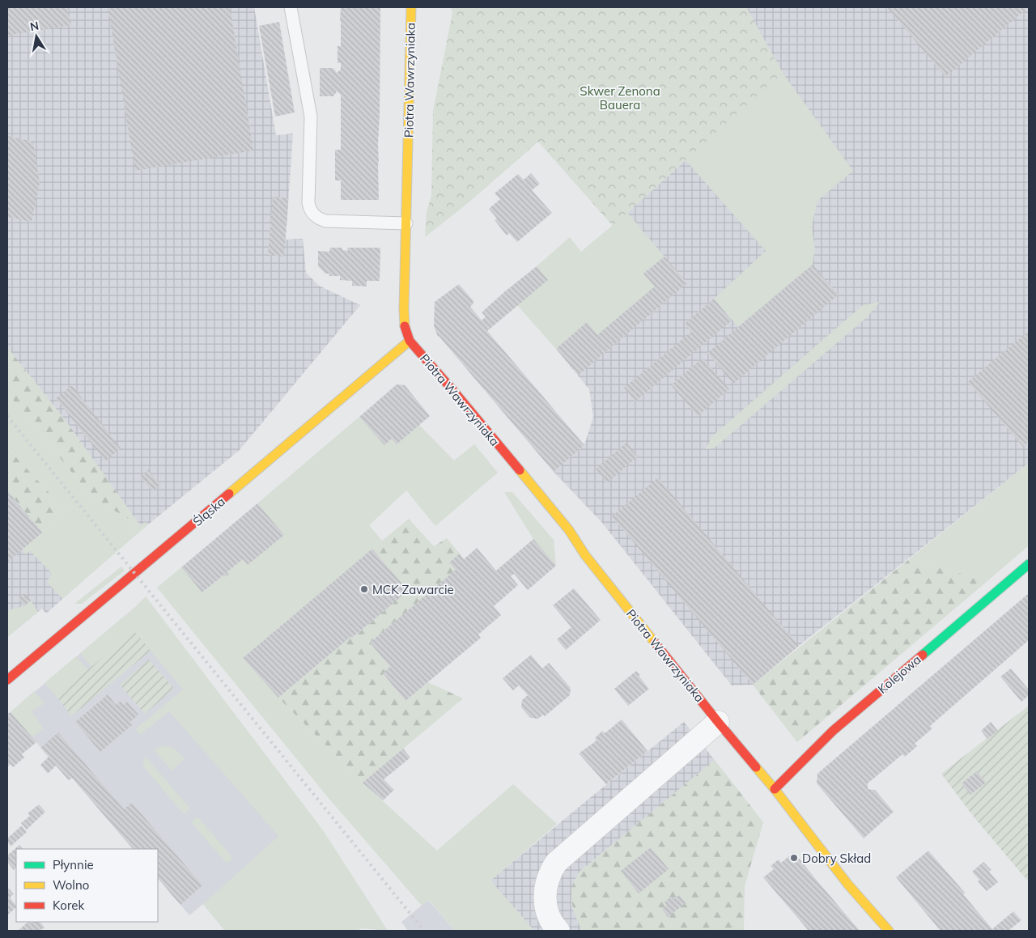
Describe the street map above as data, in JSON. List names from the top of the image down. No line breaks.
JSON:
{"streets":{"street":["Piotra Wawrzyniaka","Śląska","Kolejowa"]},"crossings":[["Piotra Wawrzyniaka","Śląska"],["Piotra Wawrzyniaka","Kolejowa"]],"parks":["Skwer Zenona Bauera"],"places":["MCK Zawarcie","Dobry Skład"],"legend":["Płynnie","Wolno","Korek"],"north":"top"}
